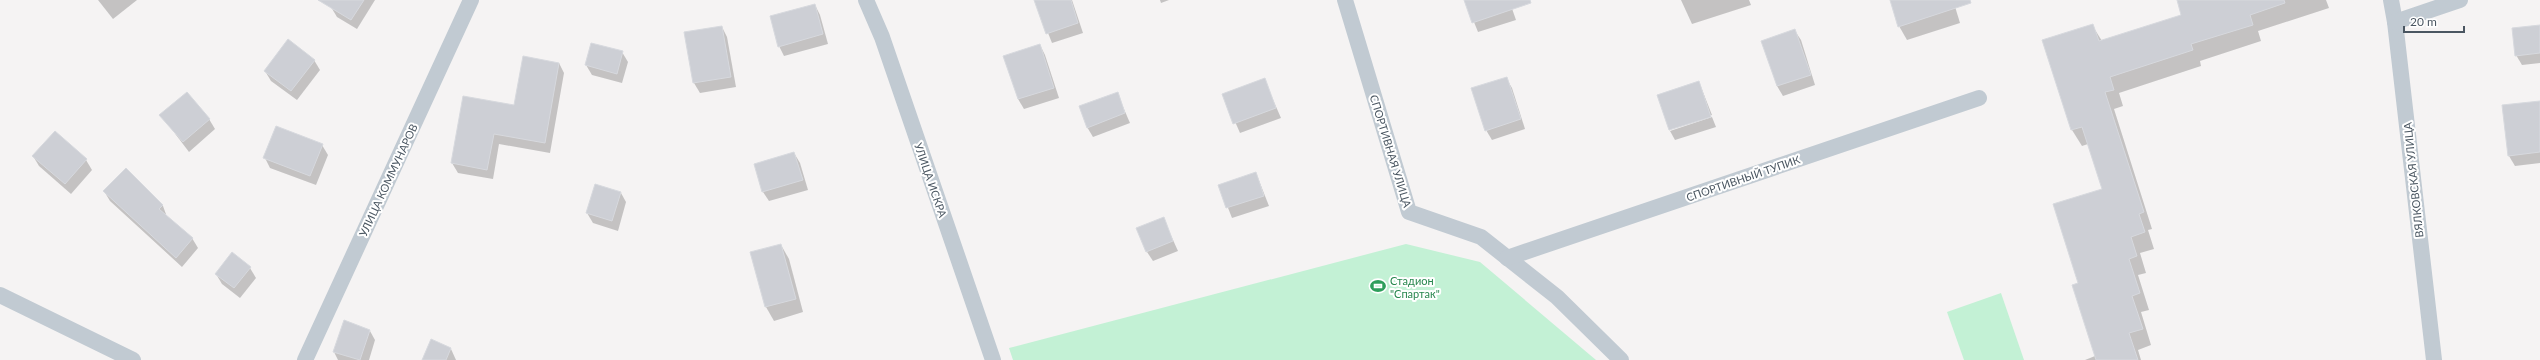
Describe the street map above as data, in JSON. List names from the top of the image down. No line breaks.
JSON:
{"streets":{"street":["СПОРТИВНАЯ УЛИЦА","СПОРТИВНЫЙ ТУПИК","УЛИЦА КОММУНАРОВ","УЛИЦА ИСКРА","ВЯЛКОВСКАЯ УЛИЦА"]},"crossings":[["СПОРТИВНАЯ УЛИЦА","СПОРТИВНЫЙ ТУПИК"]],"places":{"sports":["Стадион \"Спартак\""]},"scale_bar":"20 m"}
